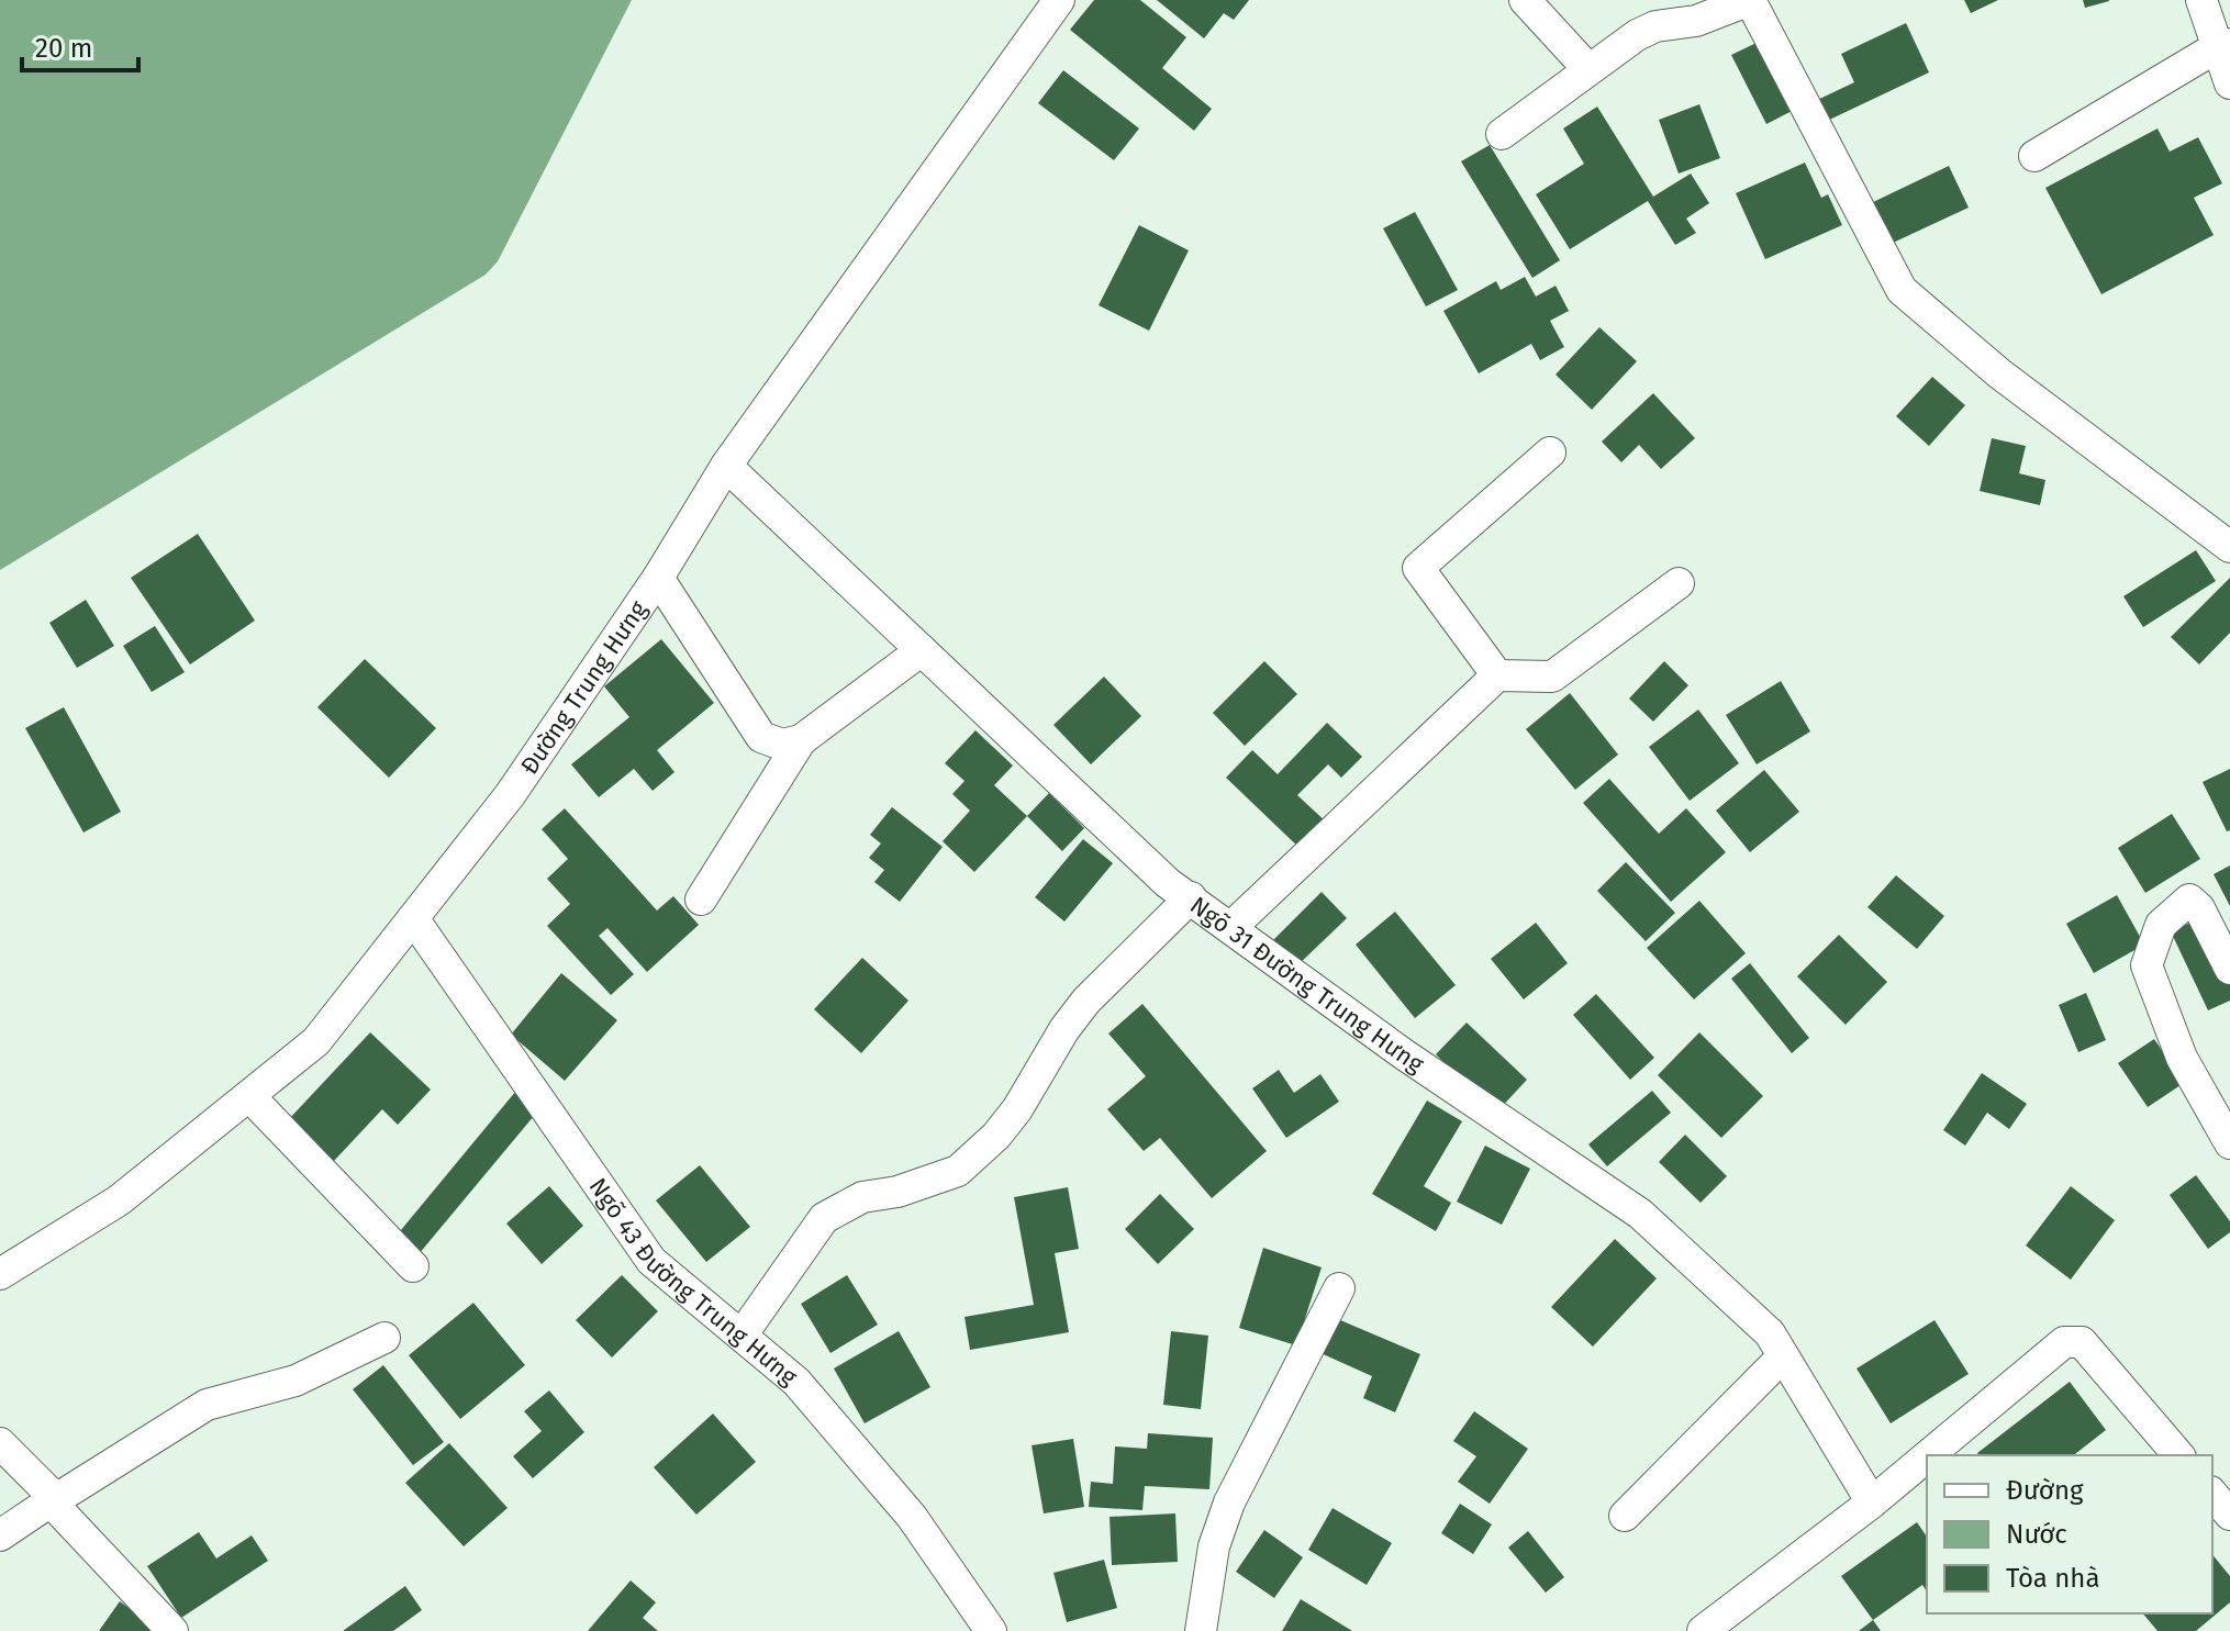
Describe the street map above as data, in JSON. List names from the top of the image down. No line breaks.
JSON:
{"streets":{"street":["Đường Trung Hưng","Ngõ 31 Đường Trung Hưng","Ngõ 43 Đường Trung Hưng"]},"crossings":[["Đường Trung Hưng","Ngõ 31 Đường Trung Hưng"],["Đường Trung Hưng","Ngõ 43 Đường Trung Hưng"]],"legend":["Đường","Nước","Tòa nhà"],"scale_bar":"20 m"}
